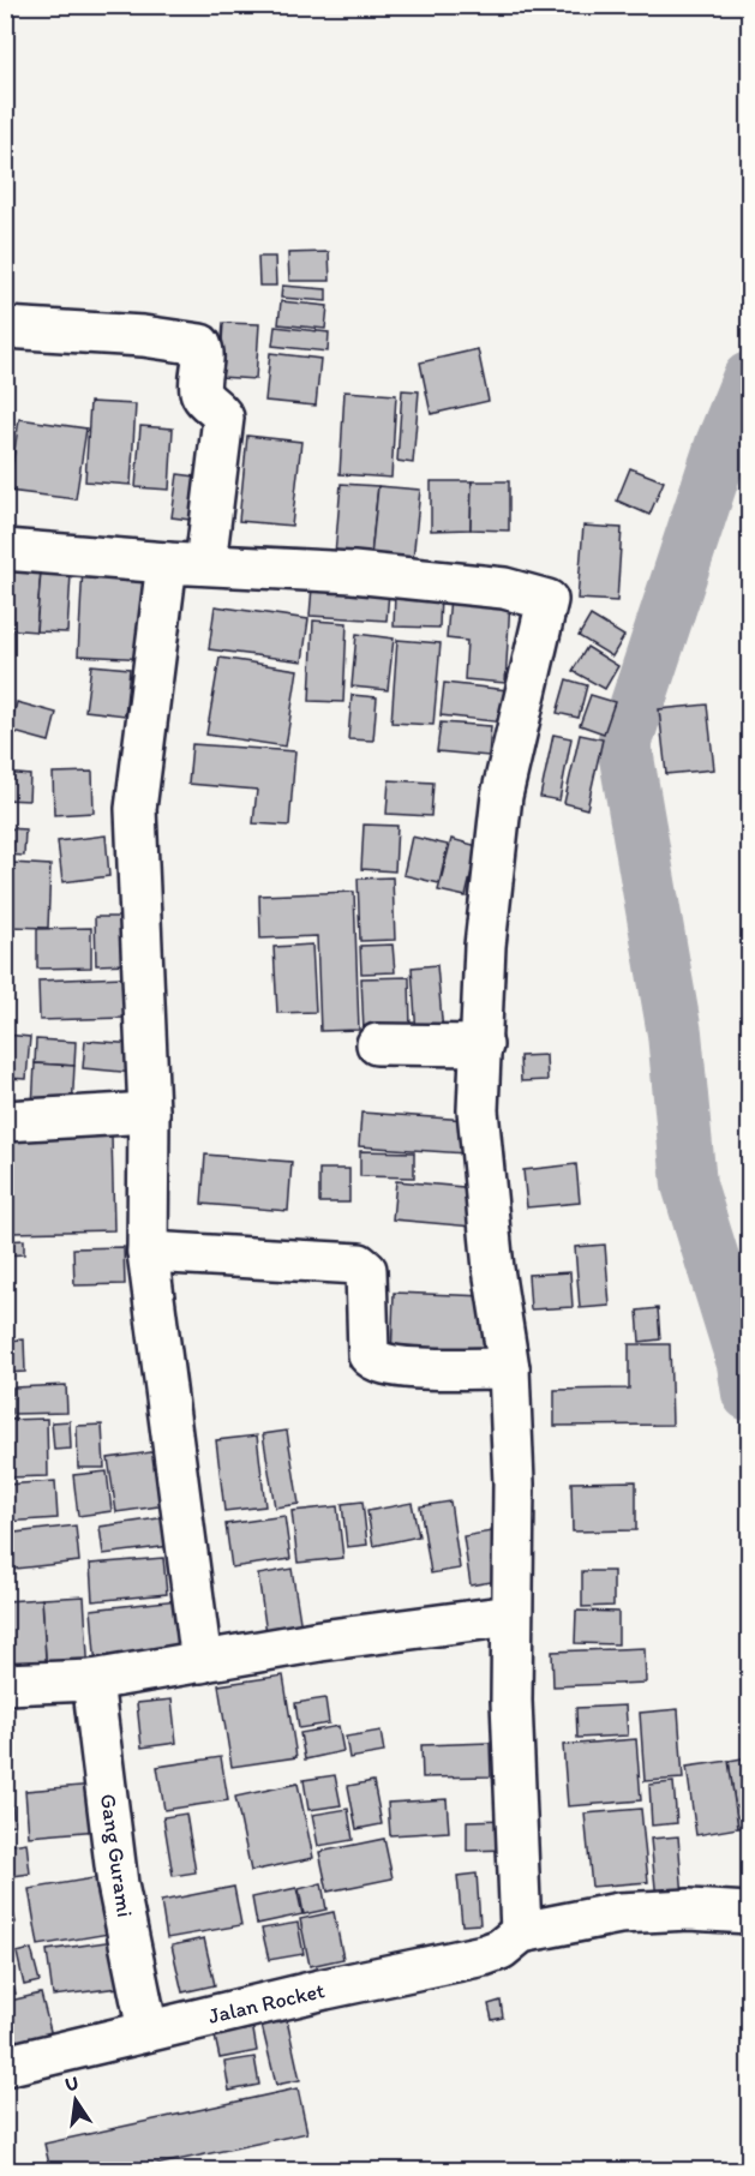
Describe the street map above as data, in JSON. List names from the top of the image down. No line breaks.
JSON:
{"streets":{"street":["Gang Gurami","Jalan Rocket"]},"crossings":[["Gang Gurami","Jalan Rocket"]],"north":"top"}
